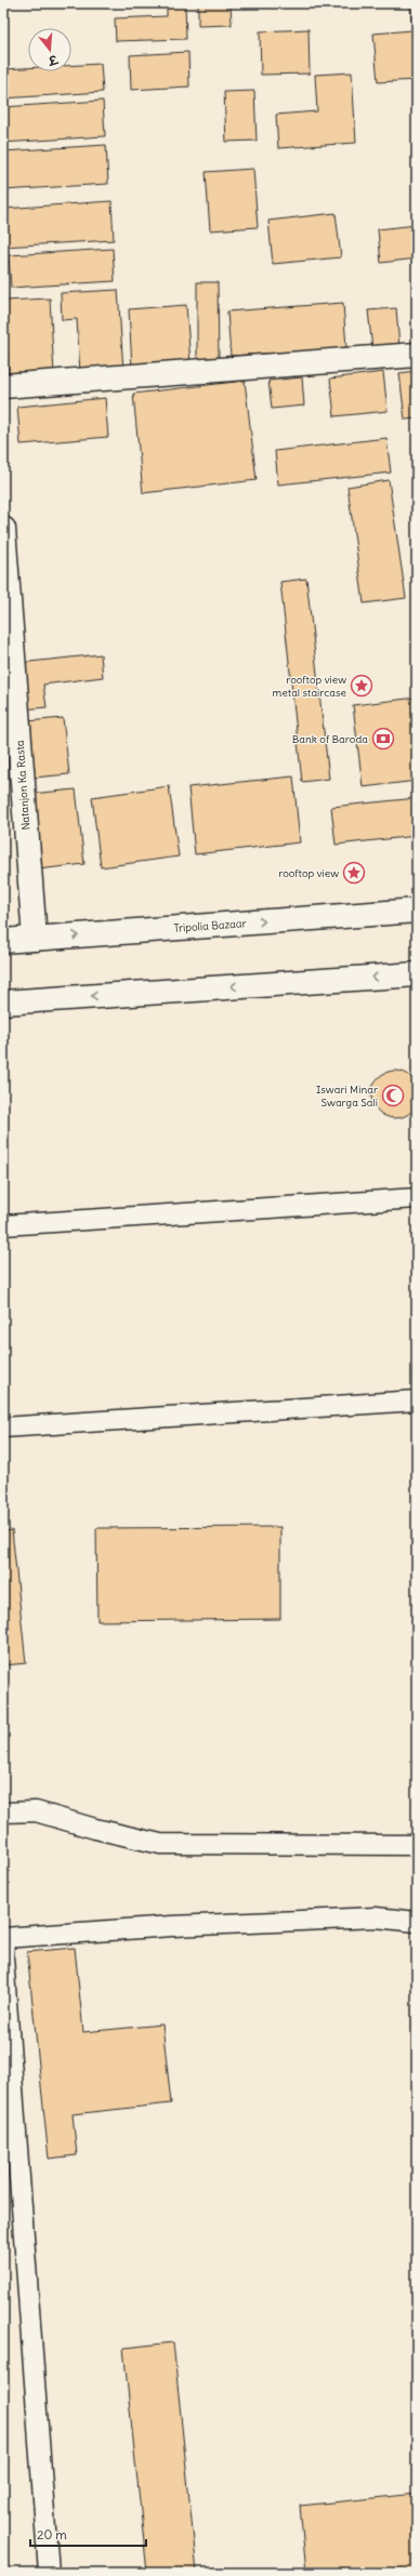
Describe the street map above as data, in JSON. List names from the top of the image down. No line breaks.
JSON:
{"streets":{"main road":["Natanjon Ka Rasta","Tripolia Bazaar"]},"crossings":[["Natanjon Ka Rasta","Tripolia Bazaar"]],"places":{"place":["rooftop view metal staircase","rooftop view"],"bank":["Bank of Baroda"],"mosque":["Iswari Minar Swarga Sali"]},"scale_bar":"20 m","north":"bottom"}
